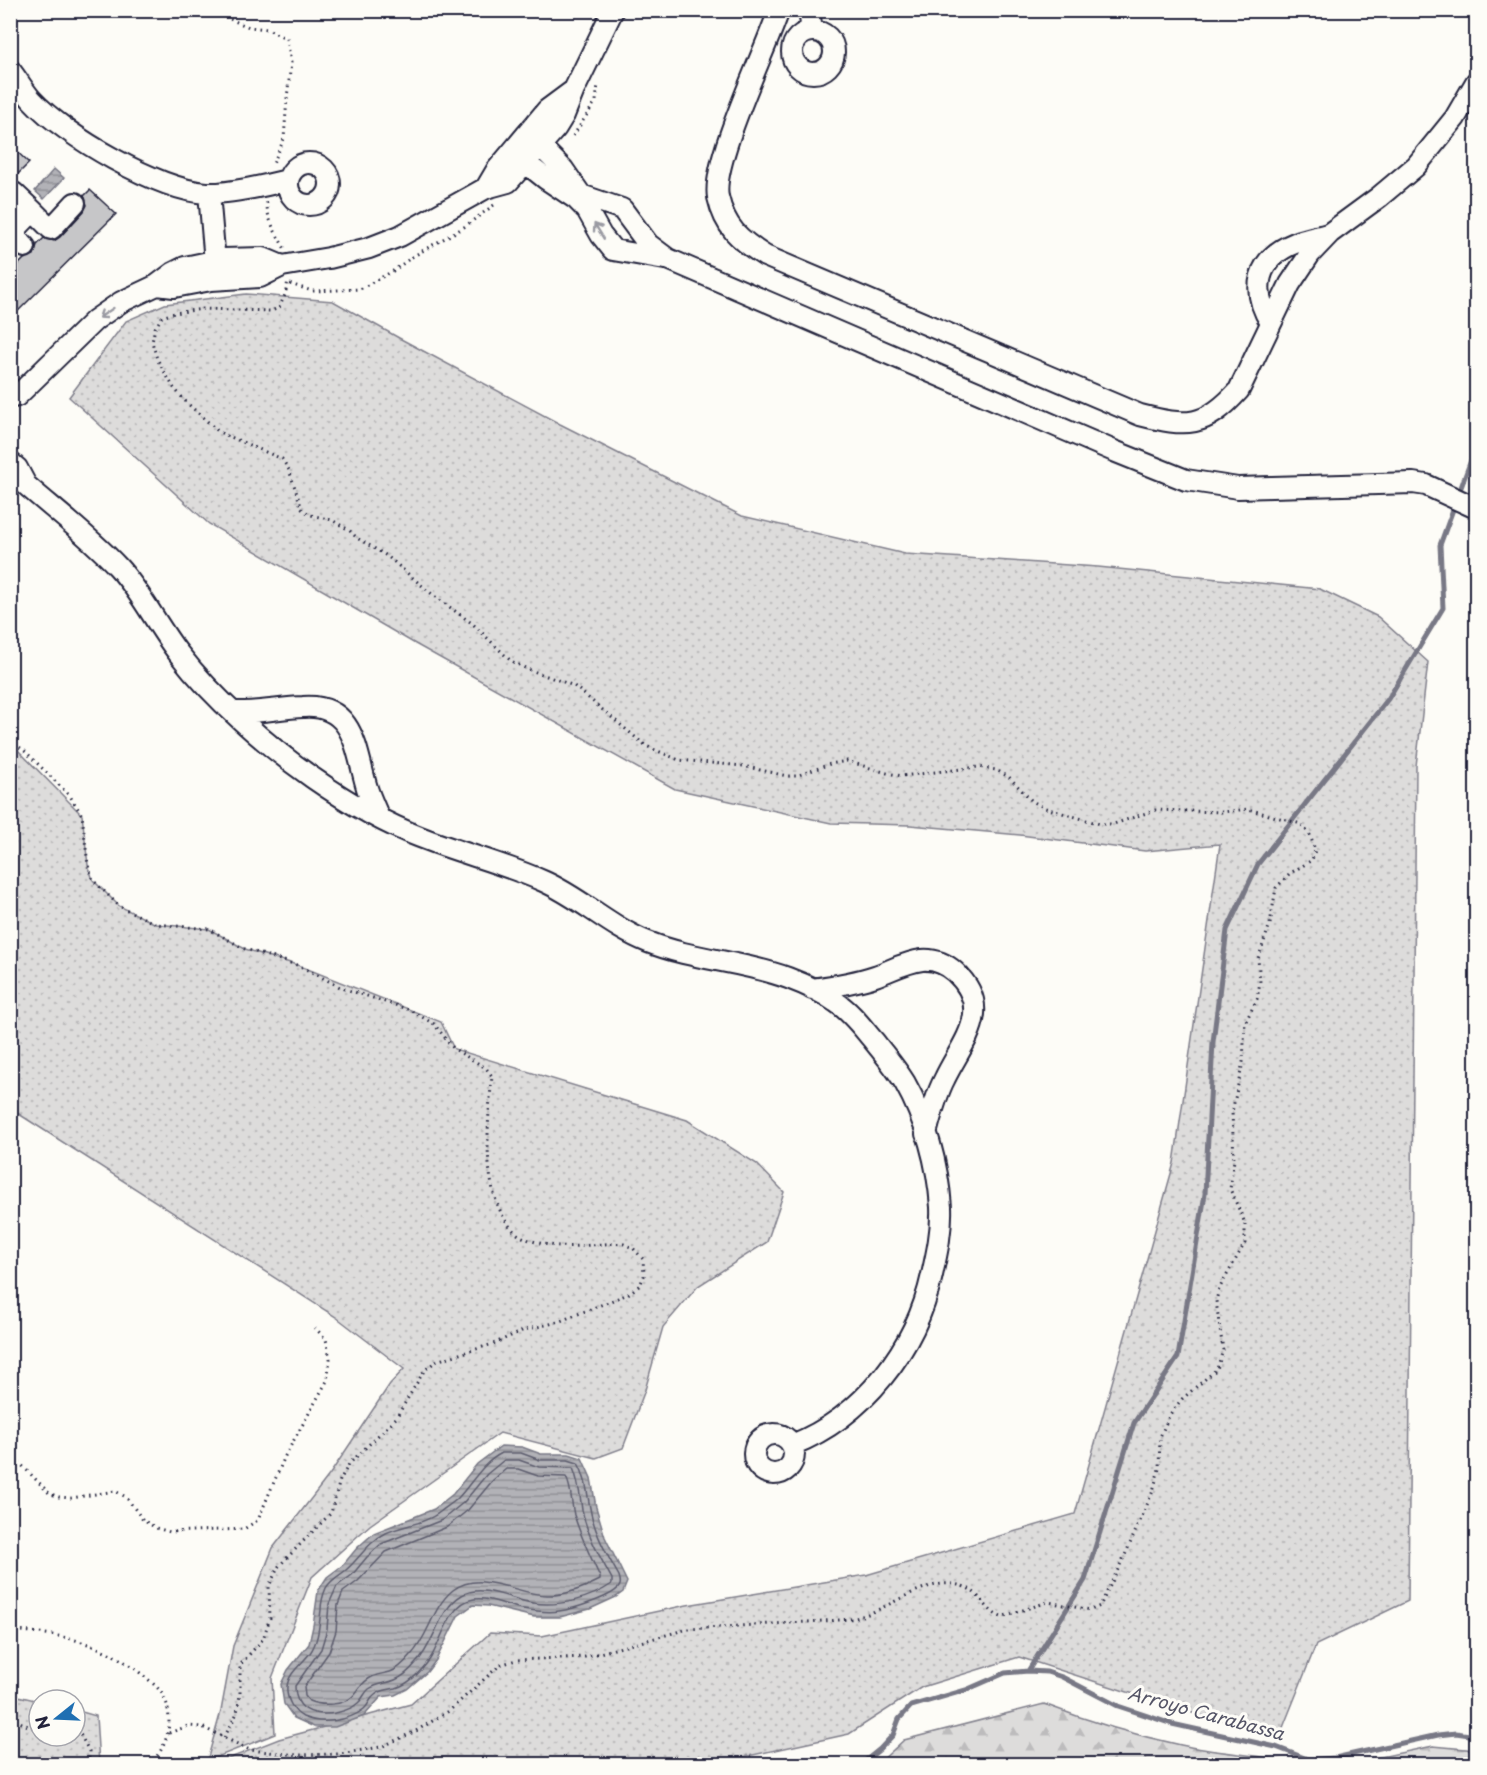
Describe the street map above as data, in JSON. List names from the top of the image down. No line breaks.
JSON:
{"water":["Arroyo Carabassa"],"north":"left"}
